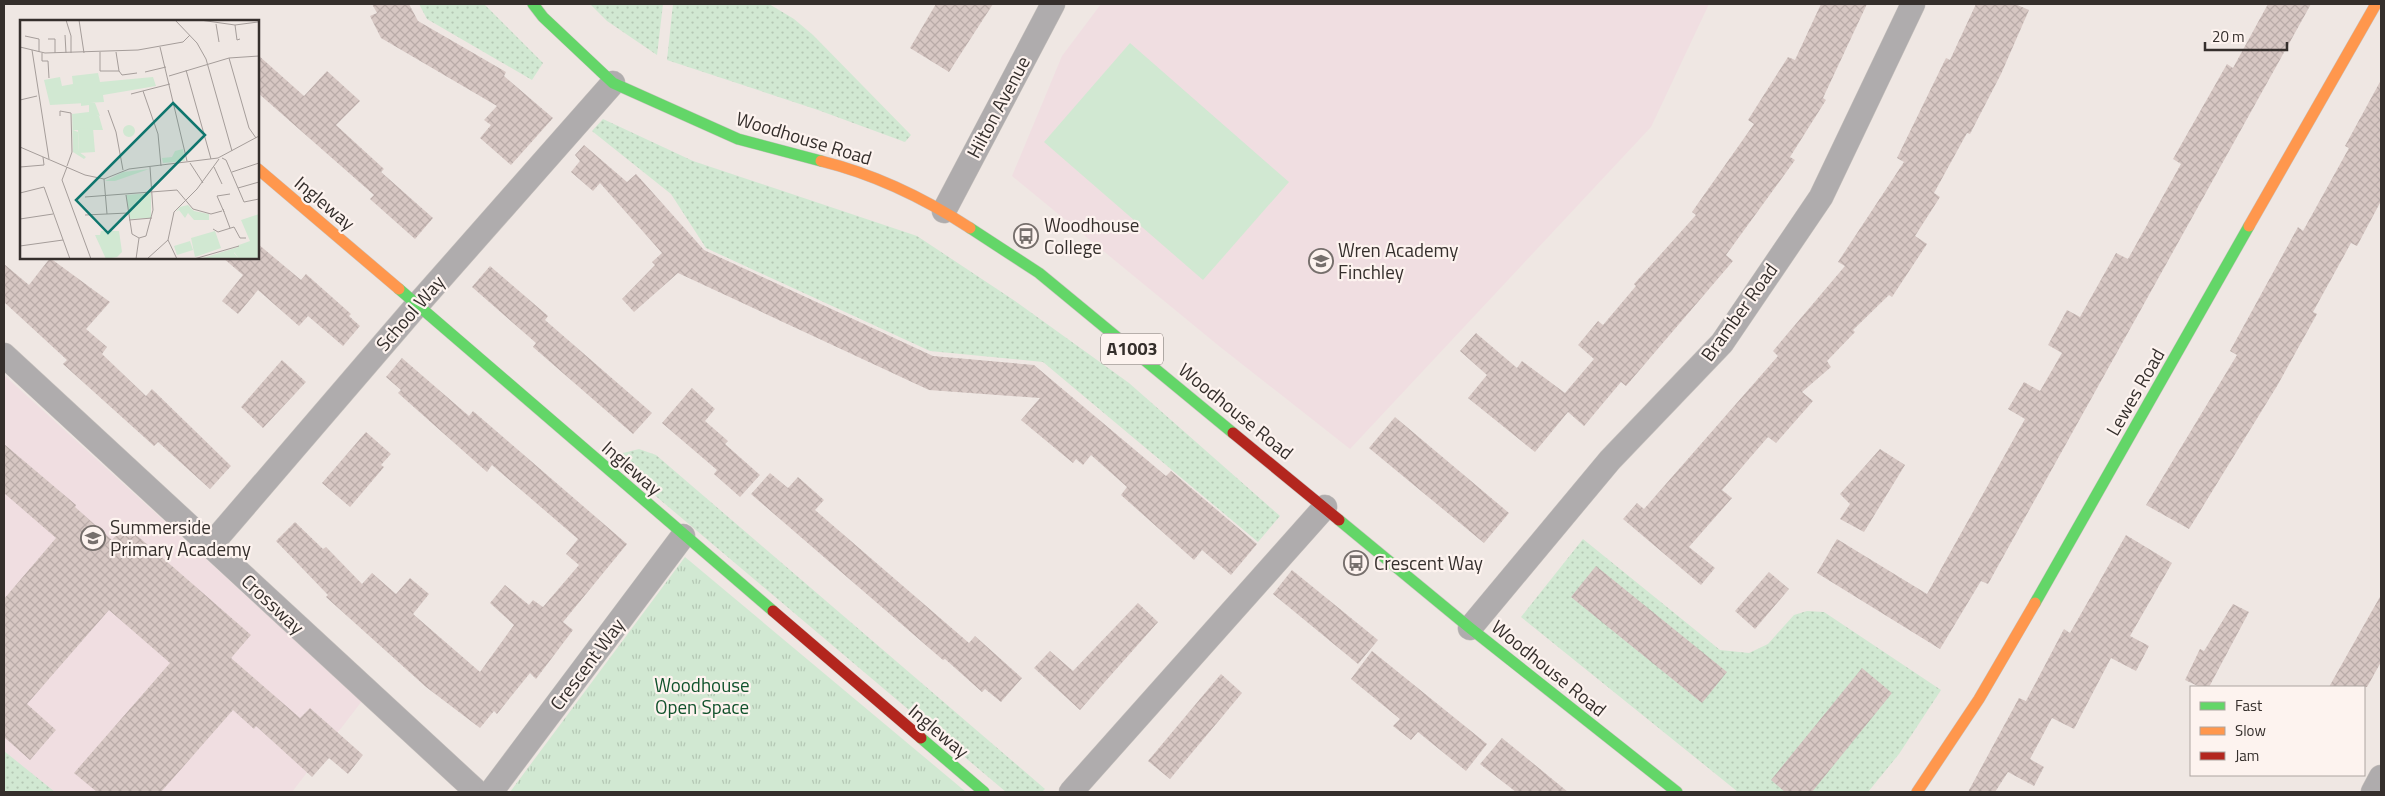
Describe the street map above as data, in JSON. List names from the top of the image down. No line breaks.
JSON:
{"streets":{"street":["Hilton Avenue","Woodhouse Road","Ingleway","Bramber Road","School Way","A1003","Lewes Road","Crossway","Crescent Way"]},"crossings":[["Hilton Avenue","Woodhouse Road"],["Woodhouse Road","Bramber Road"],["Woodhouse Road","School Way"],["Ingleway","School Way"],["Ingleway","Crescent Way"],["School Way","Crossway"]],"parks":["Woodhouse Open Space"],"places":{"bus stop":["Woodhouse College","Crescent Way"],"school or university":["Wren Academy Finchley","Summerside Primary Academy"]},"legend":["Fast","Slow","Jam"],"scale_bar":"20 m"}
